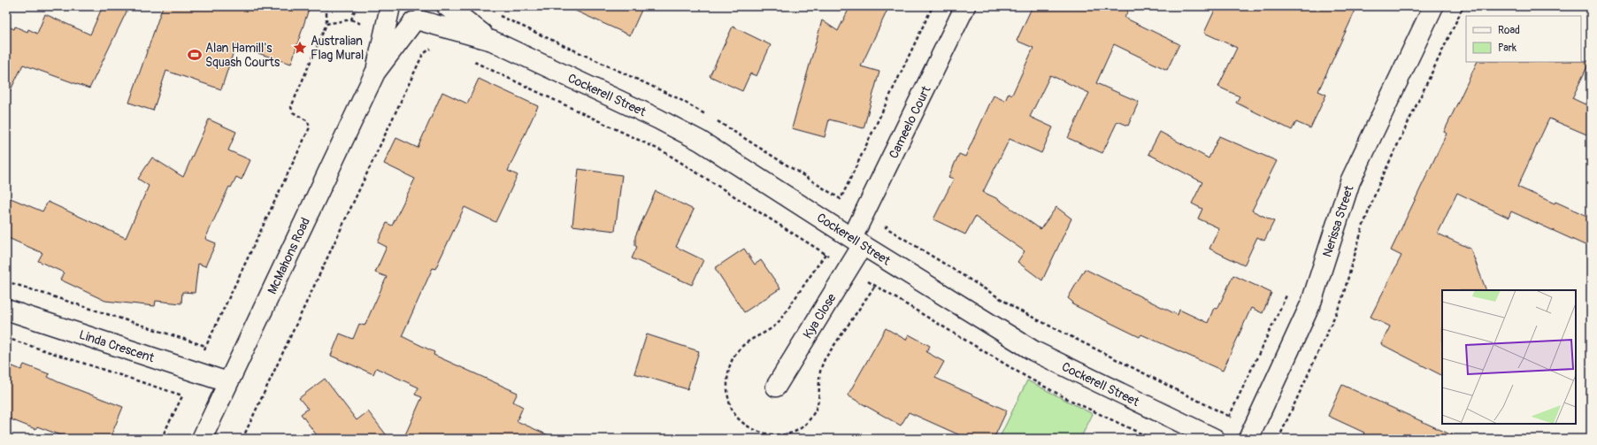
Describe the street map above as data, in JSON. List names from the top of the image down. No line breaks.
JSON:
{"streets":{"street":["Cockerell Street","Cameelo Court","Nerissa Street","McMahons Road","Kya Close","Linda Crescent"]},"crossings":[["Cockerell Street","Cameelo Court"],["Cockerell Street","McMahons Road"],["Cockerell Street","Kya Close"],["Cameelo Court","Kya Close"],["McMahons Road","Linda Crescent"]],"places":{"place":["Australian Flag Mural"],"sports":["Alan Hamill's Squash Courts"]},"legend":["Road","Park"]}
